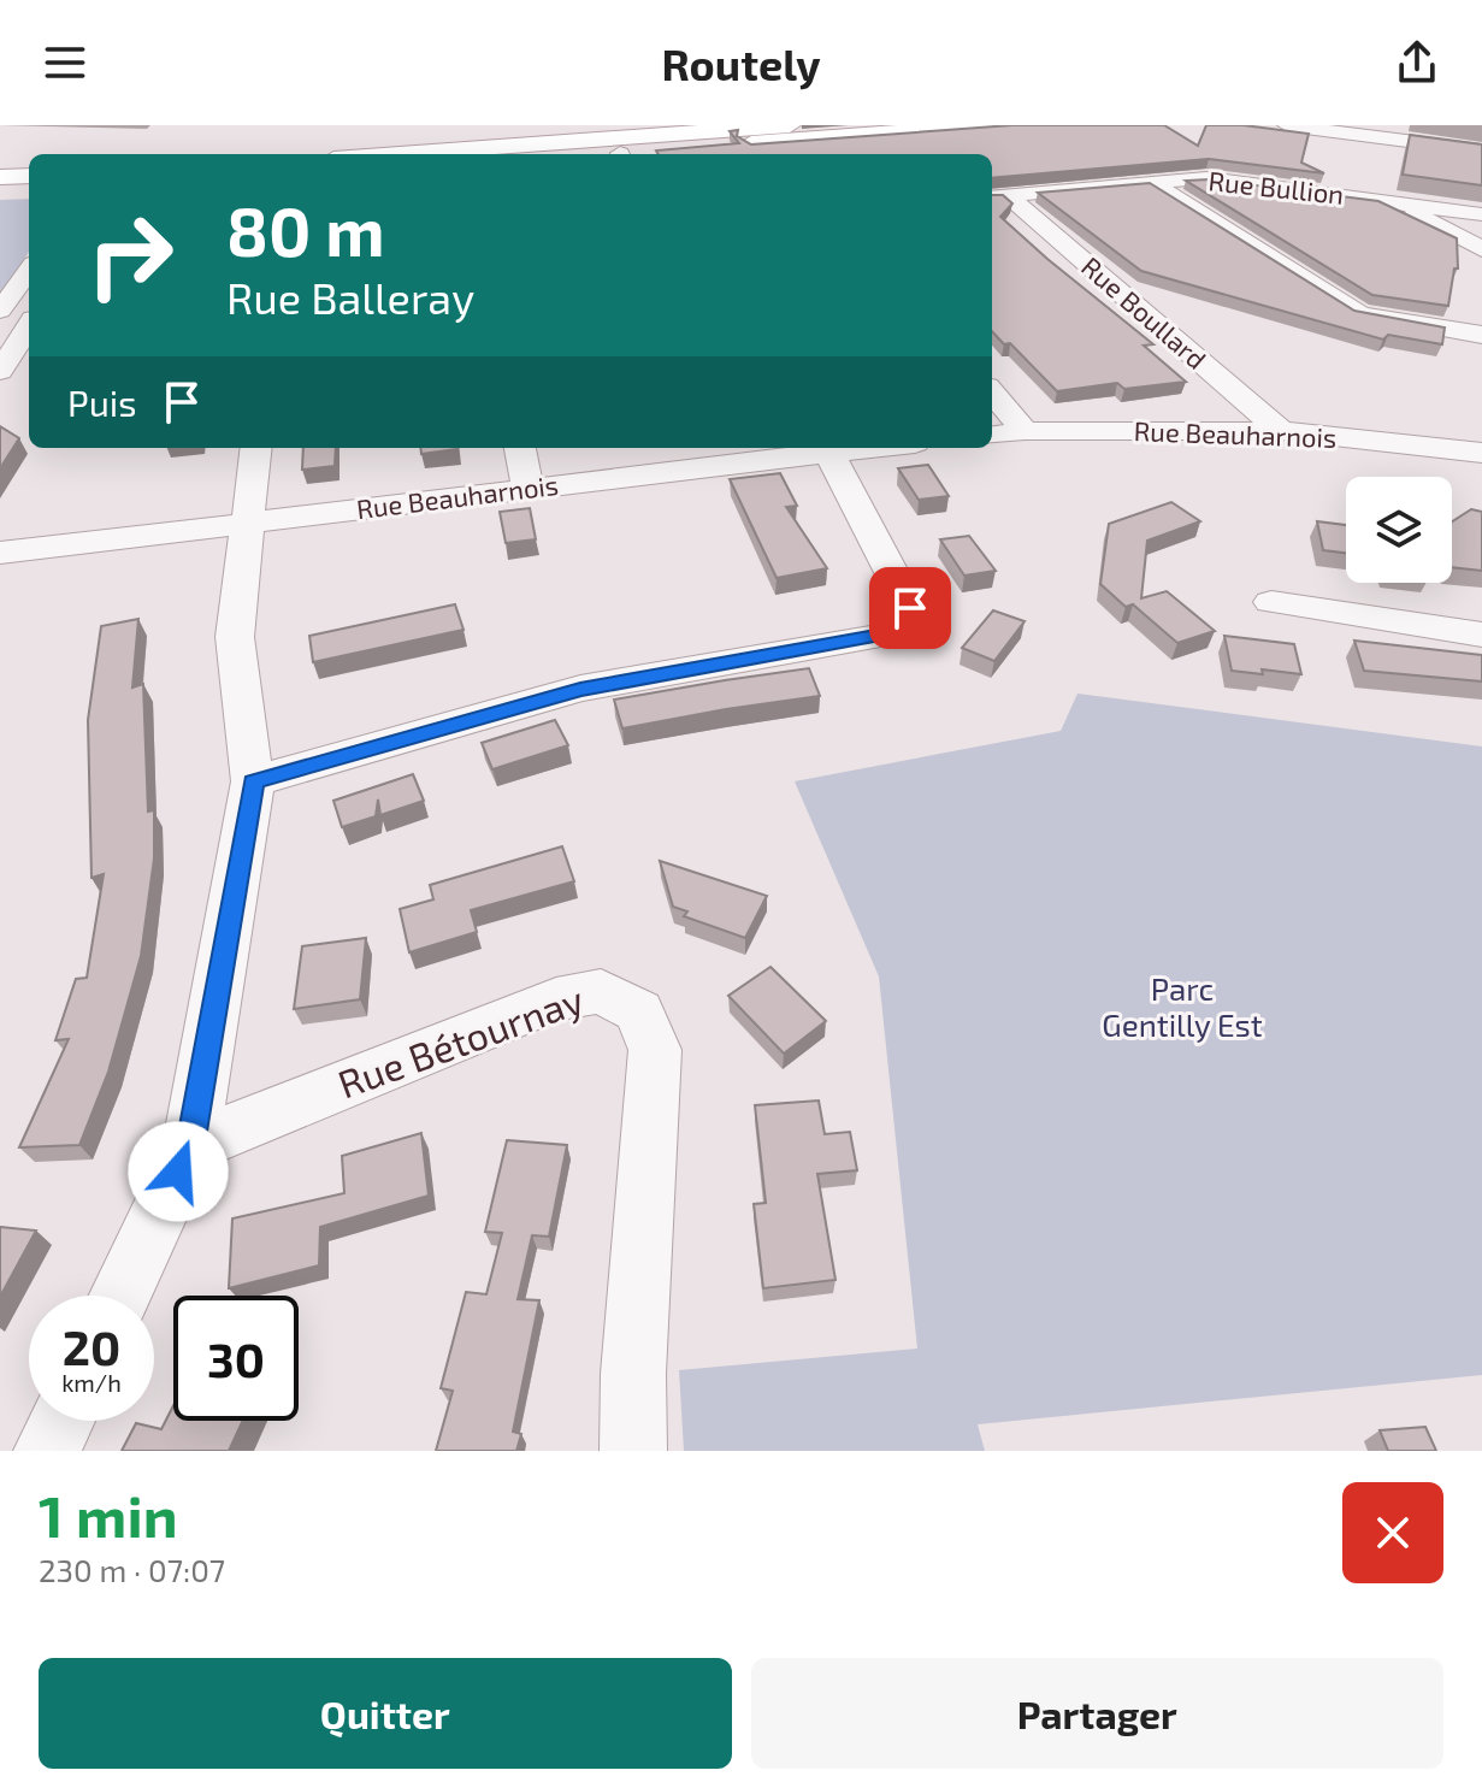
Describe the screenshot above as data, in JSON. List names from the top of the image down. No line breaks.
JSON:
{"streets":{"street":["Rue Bullion","Rue Boullard","Rue Beauharnois","Rue Bétournay"]},"crossings":[["Rue Bullion","Rue Boullard"],["Rue Boullard","Rue Beauharnois"]],"parks":["Parc Gentilly Est"],"page":{"header":"Routely","turn":["80 m","Rue Balleray"],"then":"Puis","speed":"20 km/h","limit":"30","heading":["1 min","230 m · 07:07"],"buttons":["Quitter","Partager"]}}
